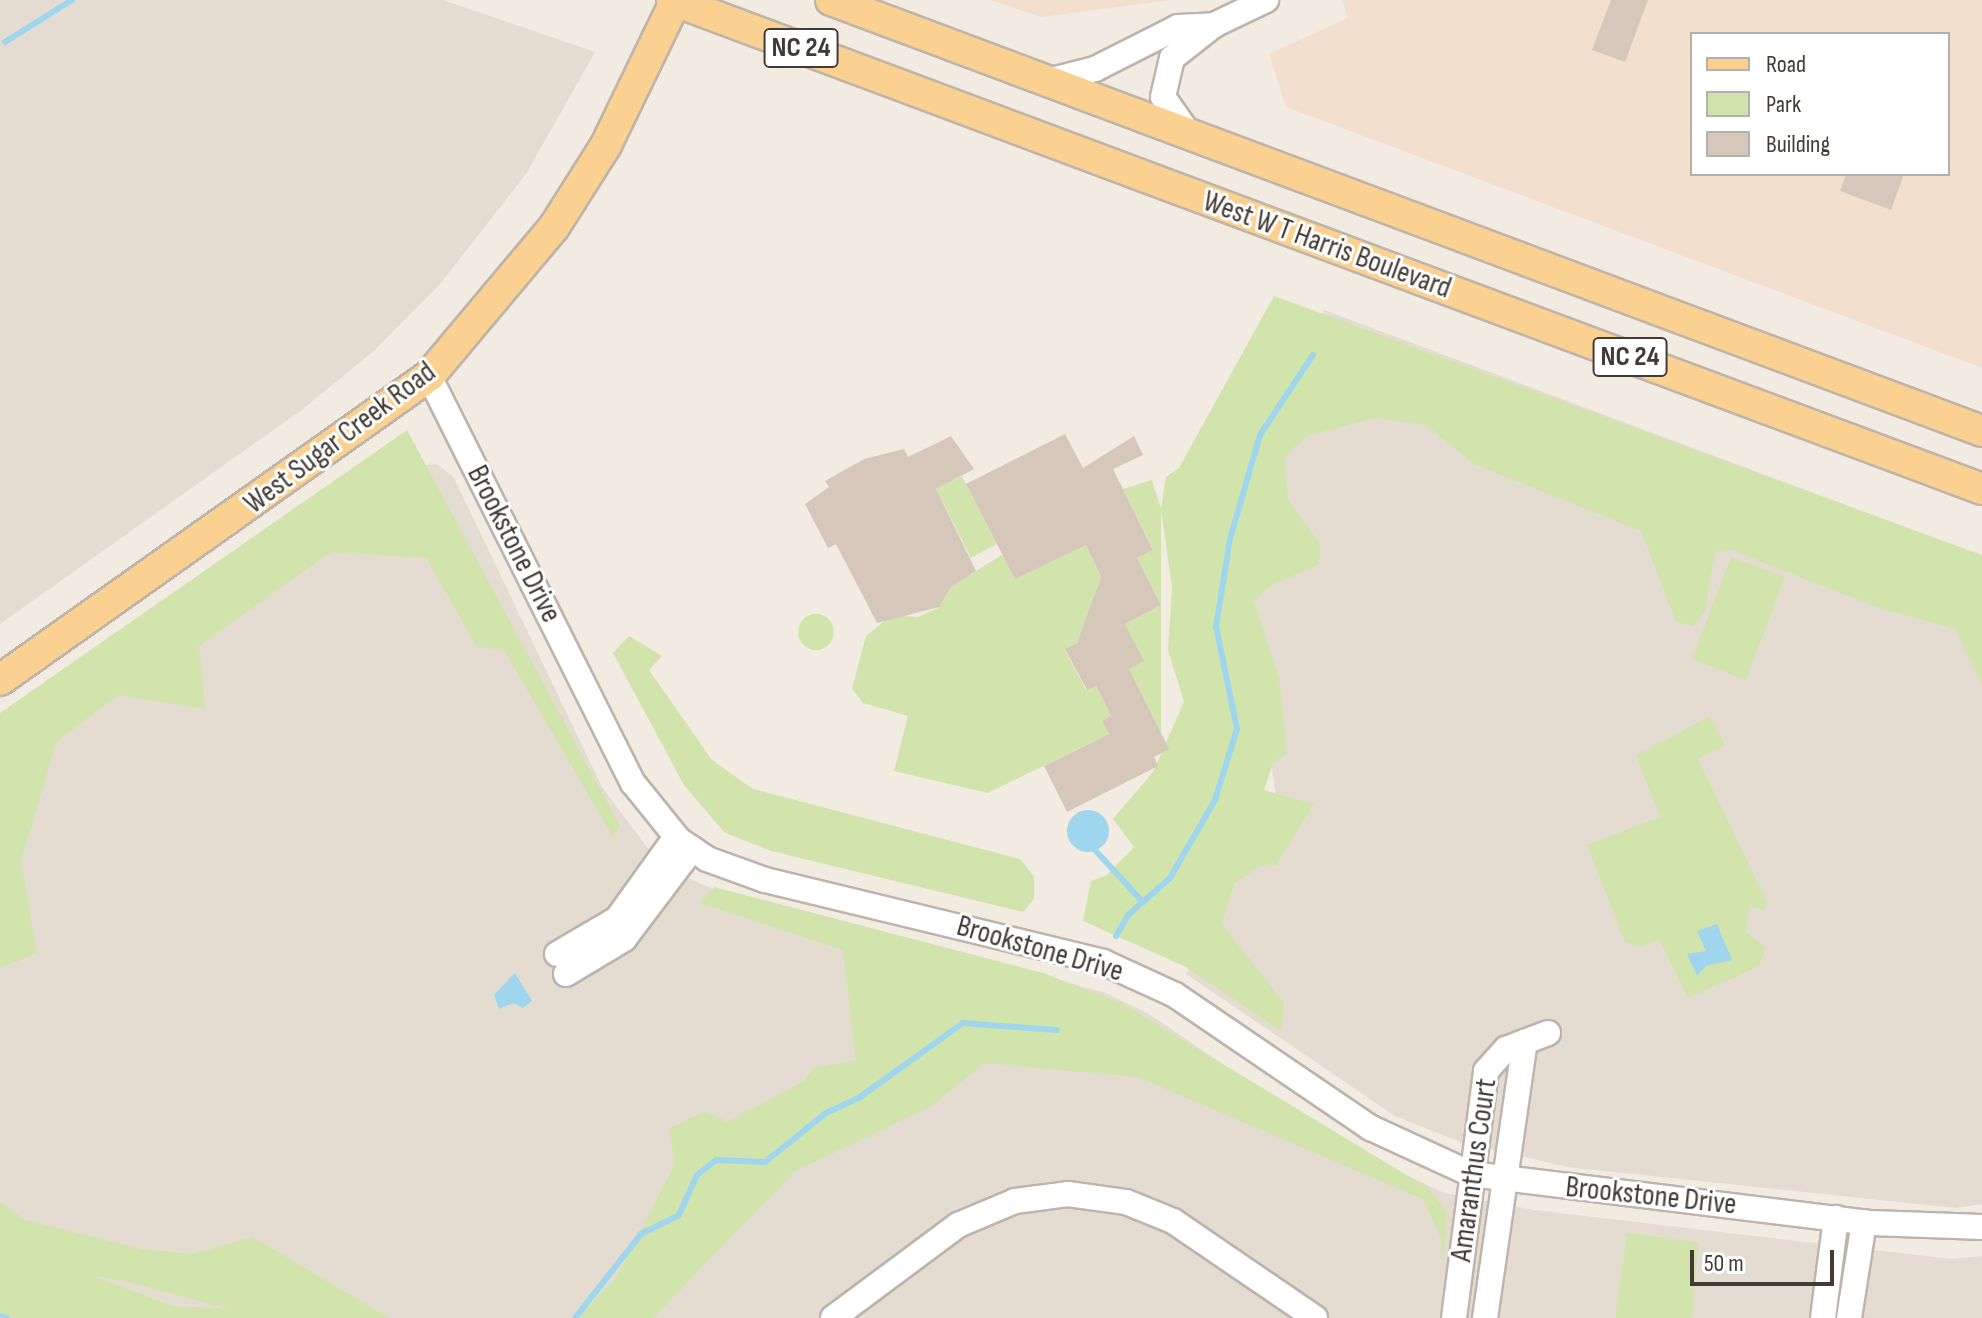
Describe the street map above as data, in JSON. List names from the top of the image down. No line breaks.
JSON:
{"streets":{"main road":["NC 24","West W T Harris Boulevard","West Sugar Creek Road"],"street":["Brookstone Drive","Amaranthus Court"]},"crossings":[["West W T Harris Boulevard","West Sugar Creek Road"],["West Sugar Creek Road","Brookstone Drive"],["Brookstone Drive","Amaranthus Court"]],"legend":["Road","Park","Building"],"scale_bar":"50 m"}
